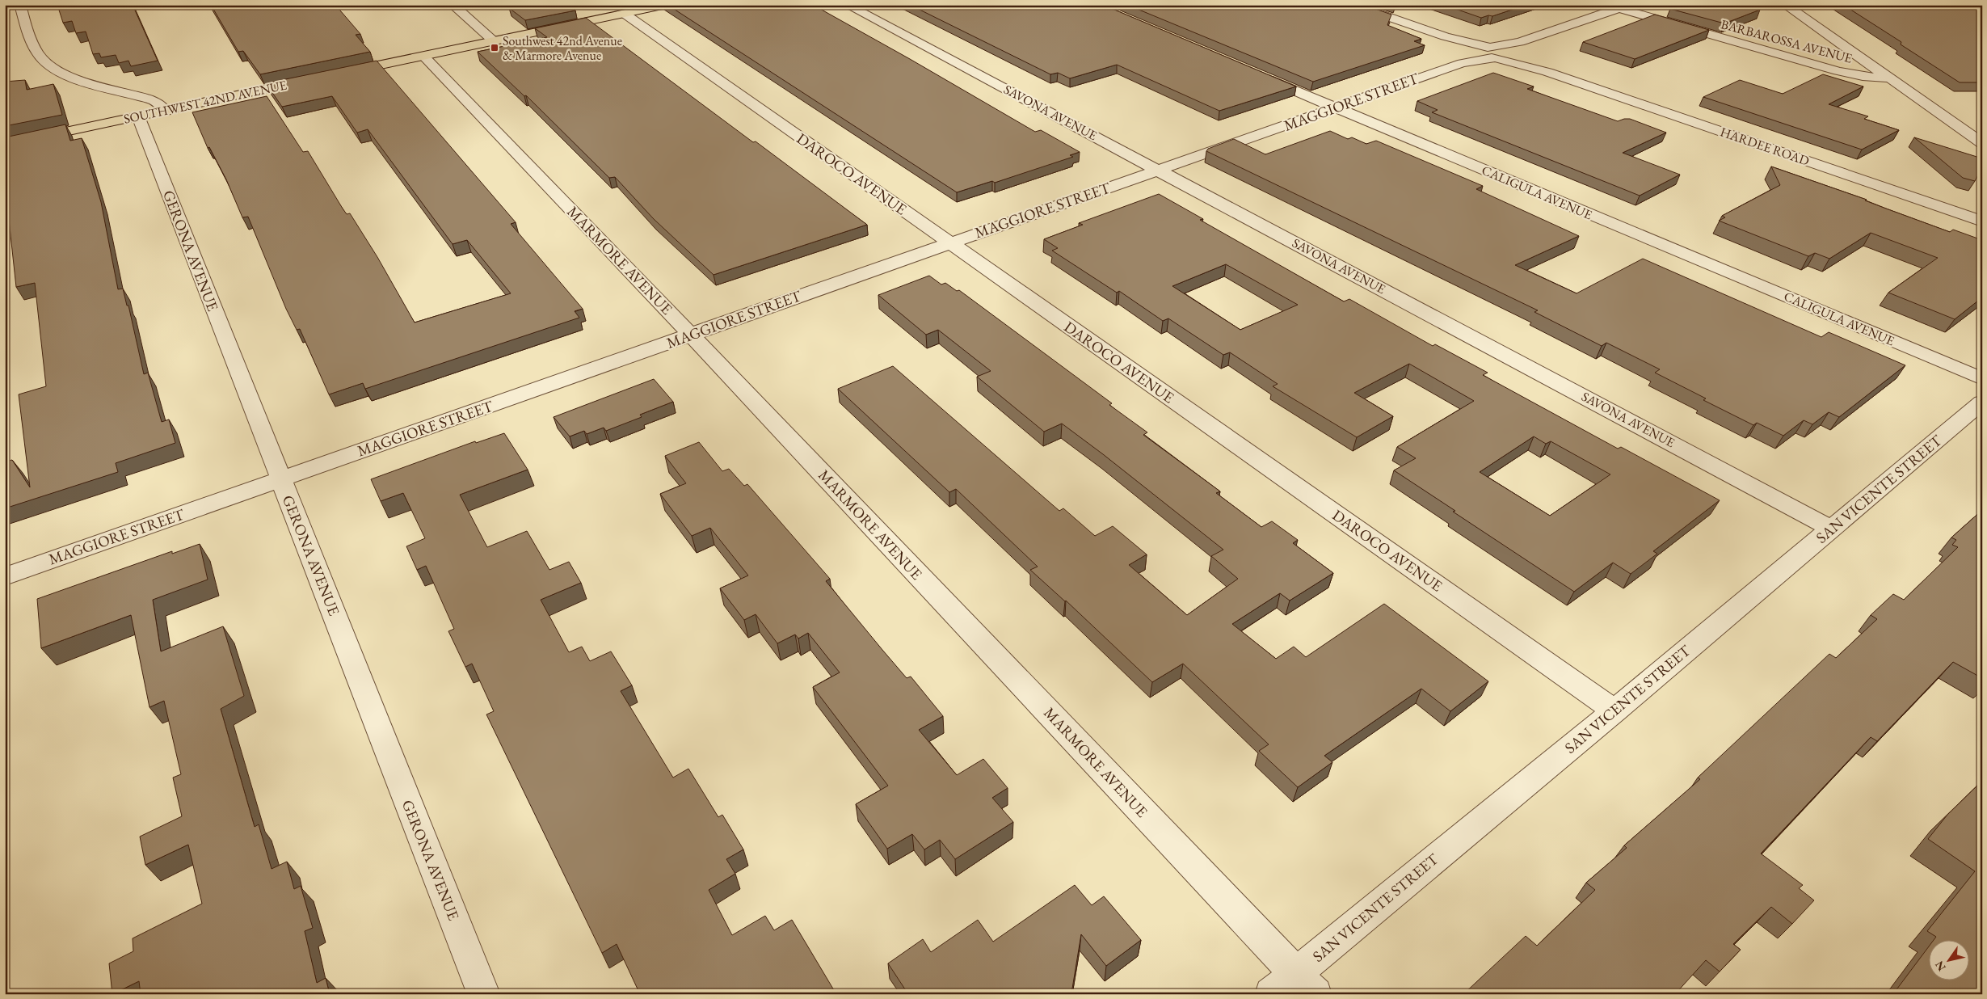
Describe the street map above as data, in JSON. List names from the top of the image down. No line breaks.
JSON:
{"streets":{"main road":["SOUTHWEST 42ND AVENUE"],"street":["BARBAROSSA AVENUE","MAGGIORE STREET","SAVONA AVENUE","HARDEE ROAD","DAROCO AVENUE","CALIGULA AVENUE","GERONA AVENUE","MARMORE AVENUE","SAN VICENTE STREET"]},"crossings":[["BARBAROSSA AVENUE","MAGGIORE STREET"],["SOUTHWEST 42ND AVENUE","GERONA AVENUE"],["MAGGIORE STREET","SAVONA AVENUE"],["MAGGIORE STREET","HARDEE ROAD"],["MAGGIORE STREET","DAROCO AVENUE"],["MAGGIORE STREET","CALIGULA AVENUE"],["MAGGIORE STREET","GERONA AVENUE"],["MAGGIORE STREET","MARMORE AVENUE"],["SAVONA AVENUE","SAN VICENTE STREET"],["DAROCO AVENUE","SAN VICENTE STREET"],["MARMORE AVENUE","SAN VICENTE STREET"]],"places":{"transit":["Southwest 42nd Avenue & Marmore Avenue"]},"north":"bottom left"}
